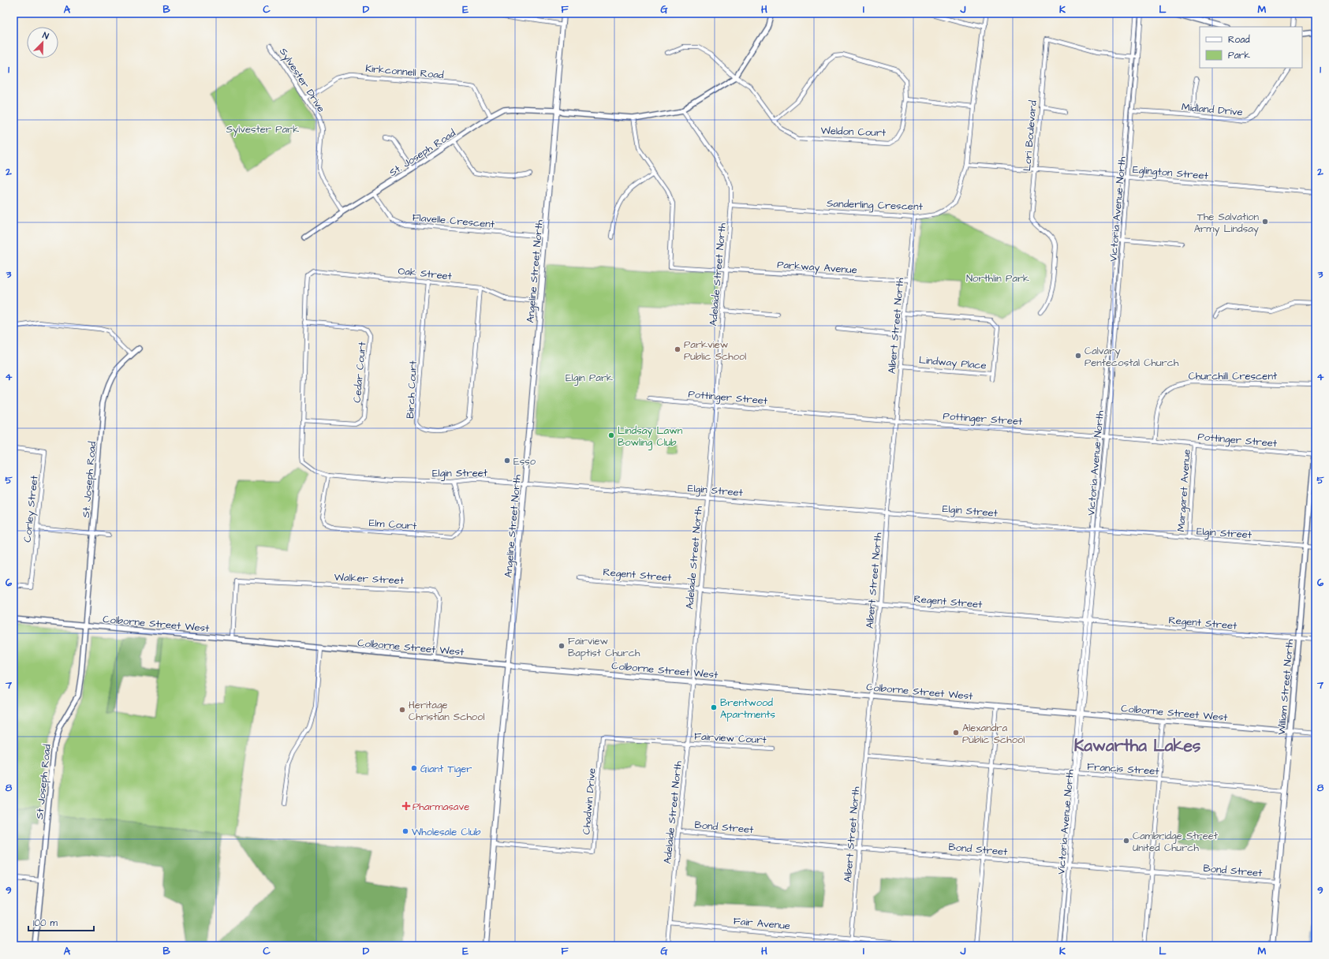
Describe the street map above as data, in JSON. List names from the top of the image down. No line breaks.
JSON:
{"streets":{"main road":["Angeline Street North","Colborne Street West","William Street North"],"street":["Kirkconnell Road","Sylvester Drive","Midland Drive","Weldon Court","Lori Boulevard","St. Joseph Road","Eglington Street","Sanderling Crescent","Victoria Avenue North","Flavelle Crescent","Parkway Avenue","Oak Street","Adelaide Street North","Albert Street North","Lindway Place","Cedar Court","Churchill Crescent","Birch Court","Pottinger Street","Elgin Street","Margaret Avenue","Corley Street","Elm Court","Regent Street","Walker Street","Fairview Court","Francis Street","St Joseph Road","Chadwin Drive","Bond Street","Fair Avenue"]},"crossings":[["Kirkconnell Road","Sylvester Drive"],["Kirkconnell Road","St. Joseph Road"],["Sylvester Drive","St. Joseph Road"],["Midland Drive","Victoria Avenue North"],["Lori Boulevard","Eglington Street"],["Lori Boulevard","Victoria Avenue North"],["St. Joseph Road","Flavelle Crescent"],["St. Joseph Road","Angeline Street North"],["St. Joseph Road","Adelaide Street North"],["St. Joseph Road","Colborne Street West"],["St. Joseph Road","St Joseph Road"],["Eglington Street","Sanderling Crescent"],["Eglington Street","Victoria Avenue North"],["Sanderling Crescent","Adelaide Street North"],["Sanderling Crescent","Albert Street North"],["Victoria Avenue North","Pottinger Street"],["Victoria Avenue North","Elgin Street"],["Victoria Avenue North","Regent Street"],["Victoria Avenue North","Colborne Street West"],["Victoria Avenue North","Francis Street"],["Victoria Avenue North","Bond Street"],["Flavelle Crescent","Angeline Street North"],["Parkway Avenue","Adelaide Street North"],["Parkway Avenue","Albert Street North"],["Angeline Street North","Oak Street"],["Angeline Street North","Elgin Street"],["Angeline Street North","Colborne Street West"],["Angeline Street North","Chadwin Drive"],["Oak Street","Birch Court"],["Oak Street","Elgin Street"],["Adelaide Street North","Pottinger Street"],["Adelaide Street North","Elgin Street"],["Adelaide Street North","Regent Street"],["Adelaide Street North","Colborne Street West"],["Adelaide Street North","Fairview Court"],["Adelaide Street North","Chadwin Drive"],["Adelaide Street North","Bond Street"],["Adelaide Street North","Fair Avenue"],["Albert Street North","Lindway Place"],["Albert Street North","Pottinger Street"],["Albert Street North","Elgin Street"],["Albert Street North","Regent Street"],["Albert Street North","Colborne Street West"],["Albert Street North","Francis Street"],["Albert Street North","Bond Street"],["Albert Street North","Fair Avenue"],["Cedar Court","Elgin Street"],["Churchill Crescent","Pottinger Street"],["Pottinger Street","Margaret Avenue"],["Pottinger Street","William Street North"],["Elgin Street","Margaret Avenue"],["Elgin Street","Elm Court"],["Elgin Street","William Street North"],["Regent Street","William Street North"],["Walker Street","Colborne Street West"],["Colborne Street West","William Street North"],["Colborne Street West","St Joseph Road"],["William Street North","Francis Street"],["William Street North","Bond Street"],["Fairview Court","Chadwin Drive"]],"districts":["Kawartha Lakes"],"parks":["Sylvester Park","Northlin Park","Elgin Park"],"places":{"other":["The Salvation Army Lindsay","Parkview Public School","Calvary Pentecostal Church","Lindsay Lawn Bowling Club","Esso","Fairview Baptist Church","Brentwood Apartments","Heritage Christian School","Alexandra Public School","Giant Tiger","Wholesale Club","Cambridge Street United Church"],"health":["Pharmasave"]},"legend":["Road","Park"],"scale_bar":"100 m","north":"top right","grid":{"columns":["A","B","C","D","E","F","G","H","I","J","K","L","M"],"rows":["1","2","3","4","5","6","7","8","9"]}}
